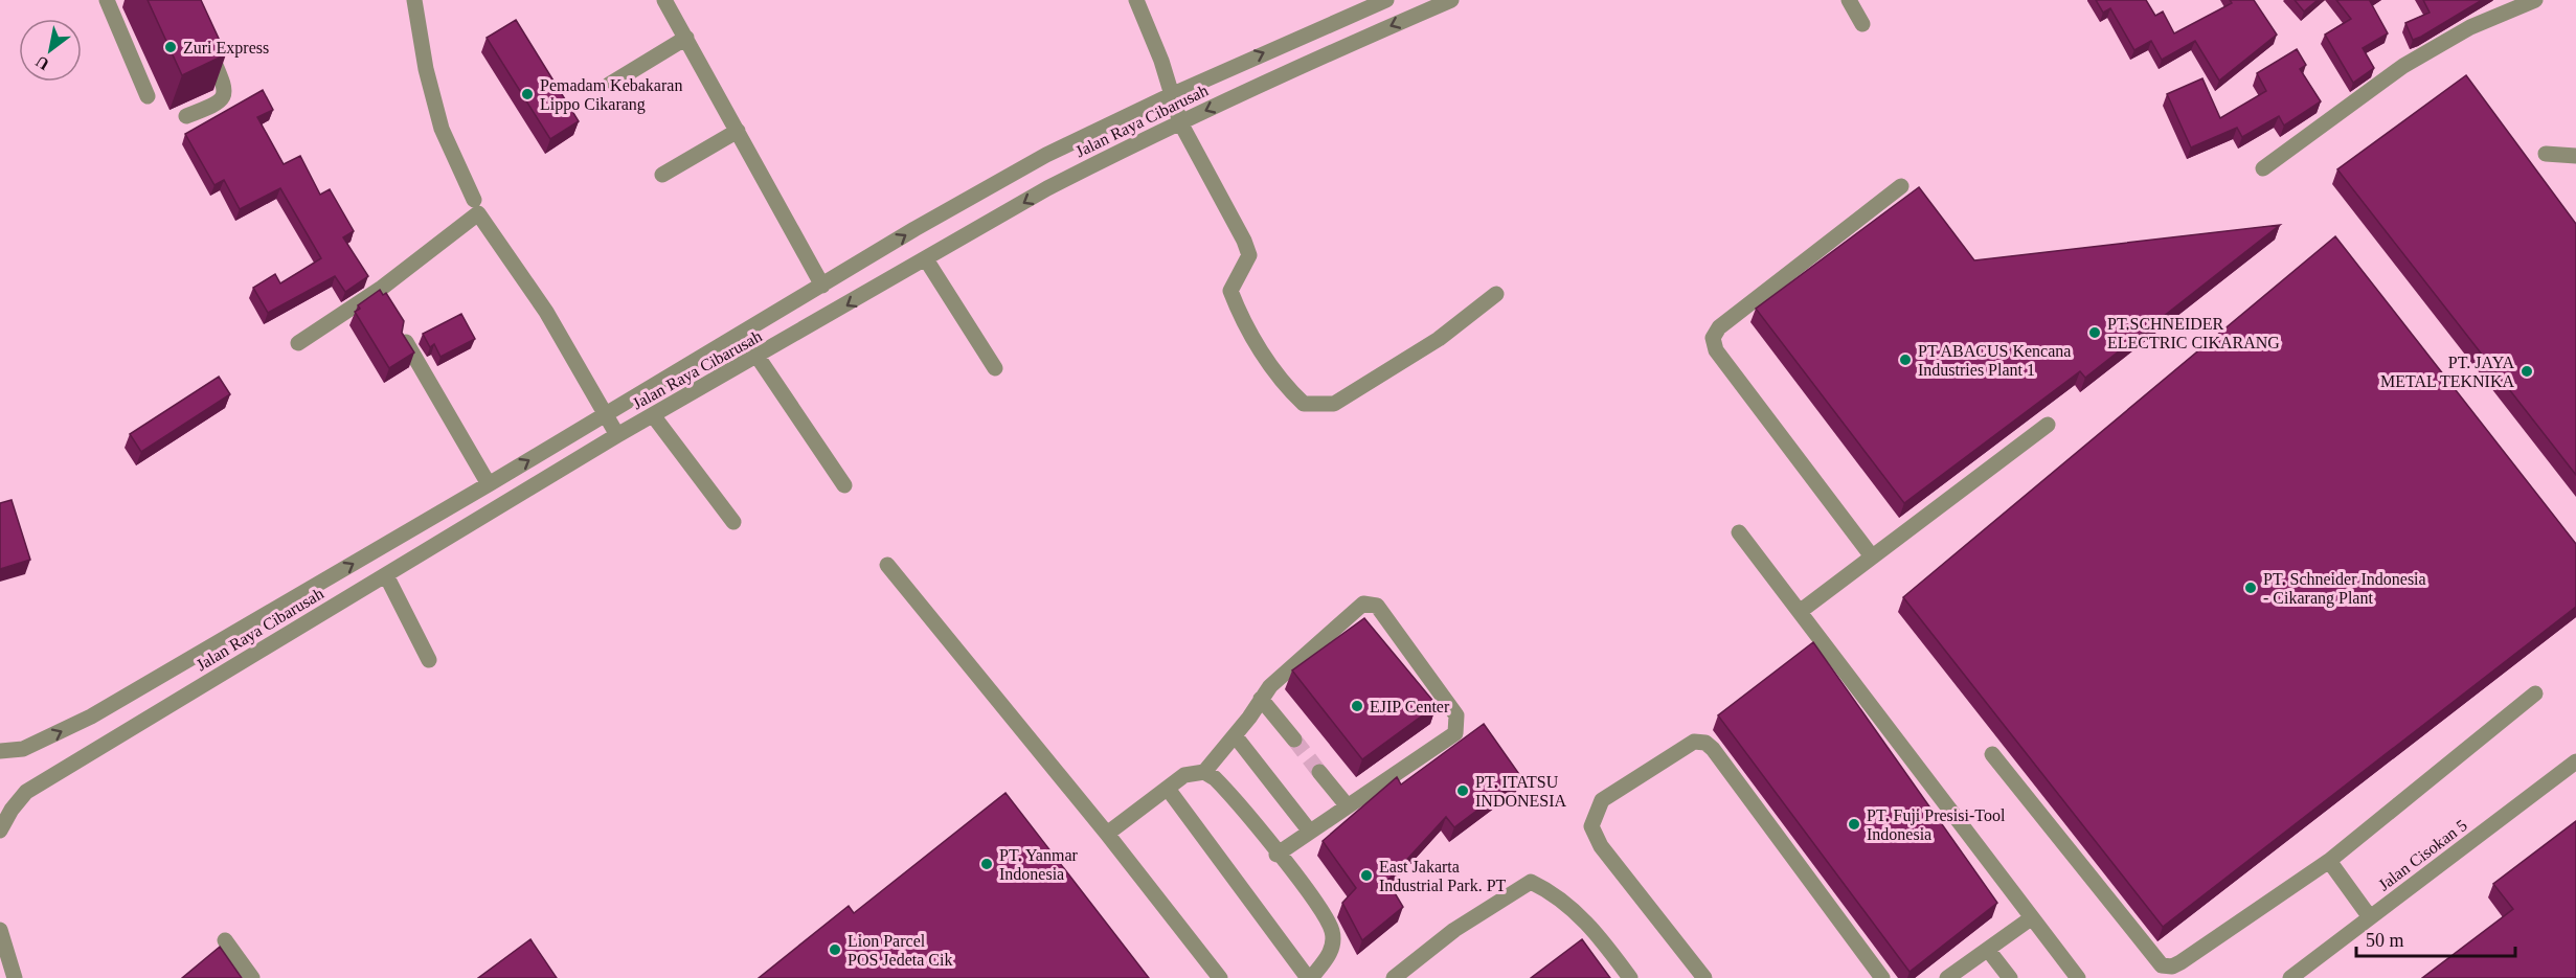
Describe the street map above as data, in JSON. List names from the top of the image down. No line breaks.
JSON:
{"streets":{"street":["Jalan Raya Cibarusah","Jalan Cisokan 5"]},"places":["Zuri Express","Pemadam Kebakaran Lippo Cikarang","PT.SCHNEIDER ELECTRIC CIKARANG","PT ABACUS Kencana Industries Plant 1","PT. JAYA METAL TEKNIKA","PT. Schneider Indonesia - Cikarang Plant","EJIP Center","PT. ITATSU INDONESIA","PT. Fuji Presisi-Tool Indonesia","PT. Yanmar Indonesia","East Jakarta Industrial Park. PT","Lion Parcel POS Jedeta Cik"],"scale_bar":"50 m","north":"bottom left"}
